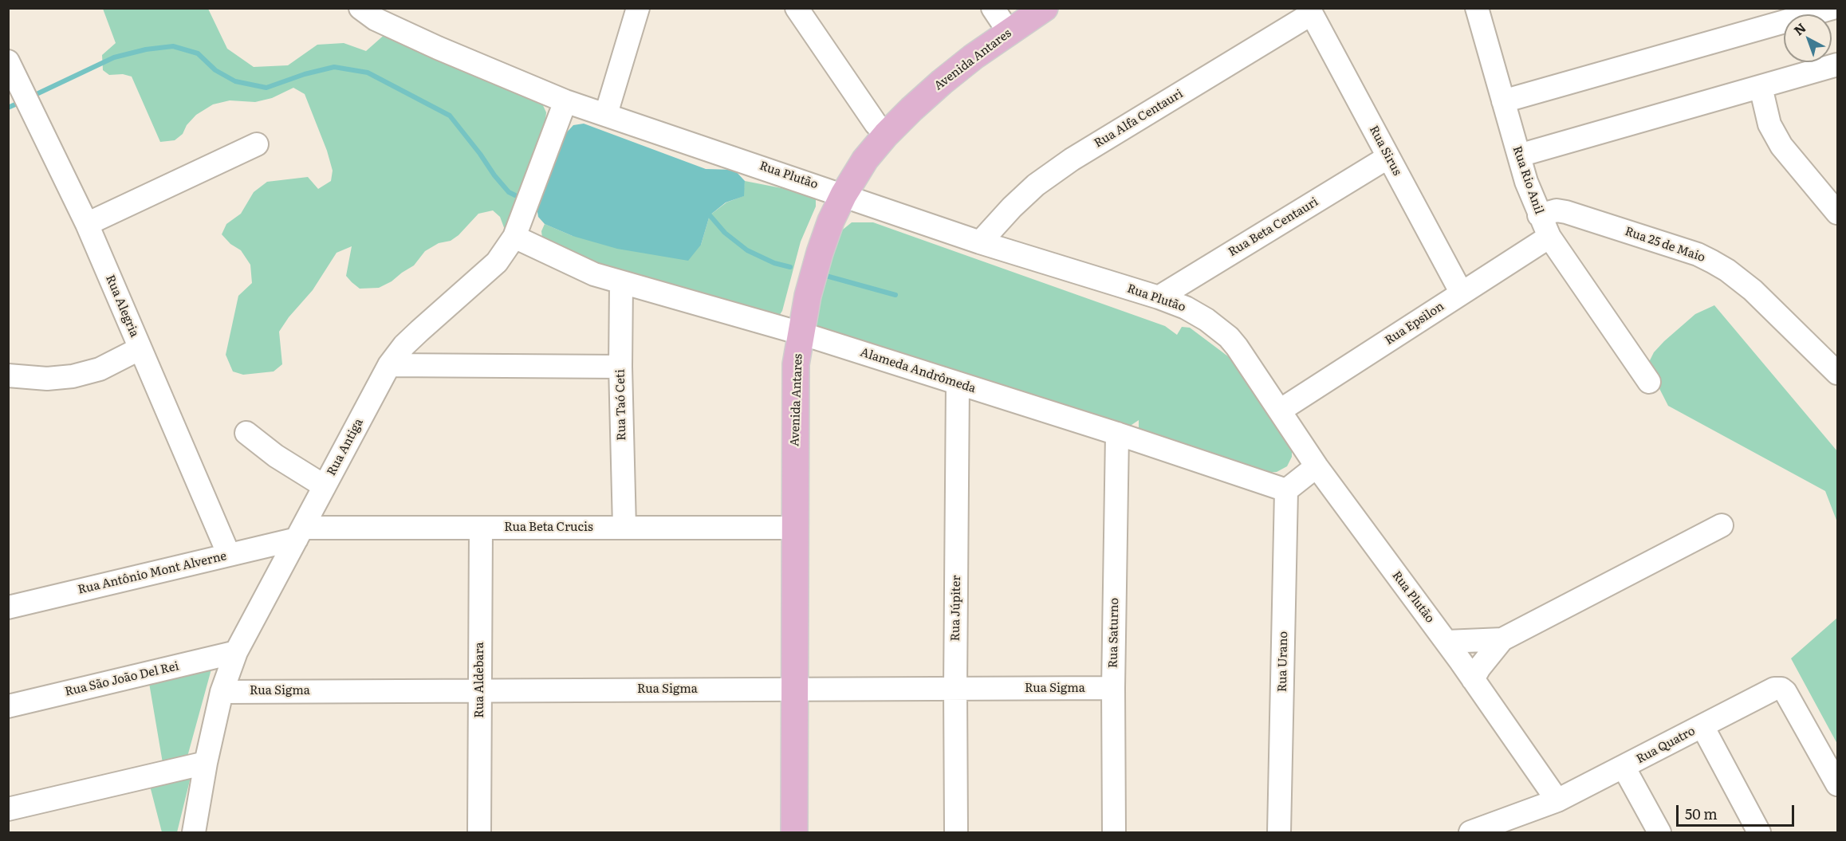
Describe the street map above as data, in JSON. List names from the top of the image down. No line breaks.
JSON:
{"streets":{"main road":["Avenida Antares"],"street":["Rua Alfa Centauri","Rua Sirus","Rua Plutão","Rua Rio Anil","Rua Beta Centauri","Rua 25 de Maio","Rua Alegria","Rua Epsilon","Alameda Andrômeda","Rua Taó Ceti","Rua Antiga","Rua Beta Crucis","Rua Antônio Mont Alverne","Rua Júpiter","Rua Saturno","Rua Urano","Rua São João Del Rei","Rua Aldebara","Rua Sigma","Rua Quatro"]},"crossings":[["Avenida Antares","Rua Plutão"],["Avenida Antares","Alameda Andrômeda"],["Avenida Antares","Rua Beta Crucis"],["Avenida Antares","Rua Sigma"],["Rua Alfa Centauri","Rua Sirus"],["Rua Alfa Centauri","Rua Plutão"],["Rua Sirus","Rua Beta Centauri"],["Rua Sirus","Rua Epsilon"],["Rua Plutão","Rua Beta Centauri"],["Rua Plutão","Rua Epsilon"],["Rua Plutão","Rua Antiga"],["Rua Plutão","Rua Quatro"],["Rua Rio Anil","Rua 25 de Maio"],["Rua Rio Anil","Rua Epsilon"],["Rua Alegria","Rua Antônio Mont Alverne"],["Alameda Andrômeda","Rua Taó Ceti"],["Alameda Andrômeda","Rua Antiga"],["Alameda Andrômeda","Rua Júpiter"],["Alameda Andrômeda","Rua Saturno"],["Alameda Andrômeda","Rua Urano"],["Rua Taó Ceti","Rua Beta Crucis"],["Rua Antiga","Rua Beta Crucis"],["Rua Antiga","Rua Antônio Mont Alverne"],["Rua Antiga","Rua São João Del Rei"],["Rua Antiga","Rua Sigma"],["Rua Beta Crucis","Rua Antônio Mont Alverne"],["Rua Beta Crucis","Rua Aldebara"],["Rua Júpiter","Rua Sigma"],["Rua Saturno","Rua Sigma"],["Rua Aldebara","Rua Sigma"]],"scale_bar":"50 m","north":"top left"}
